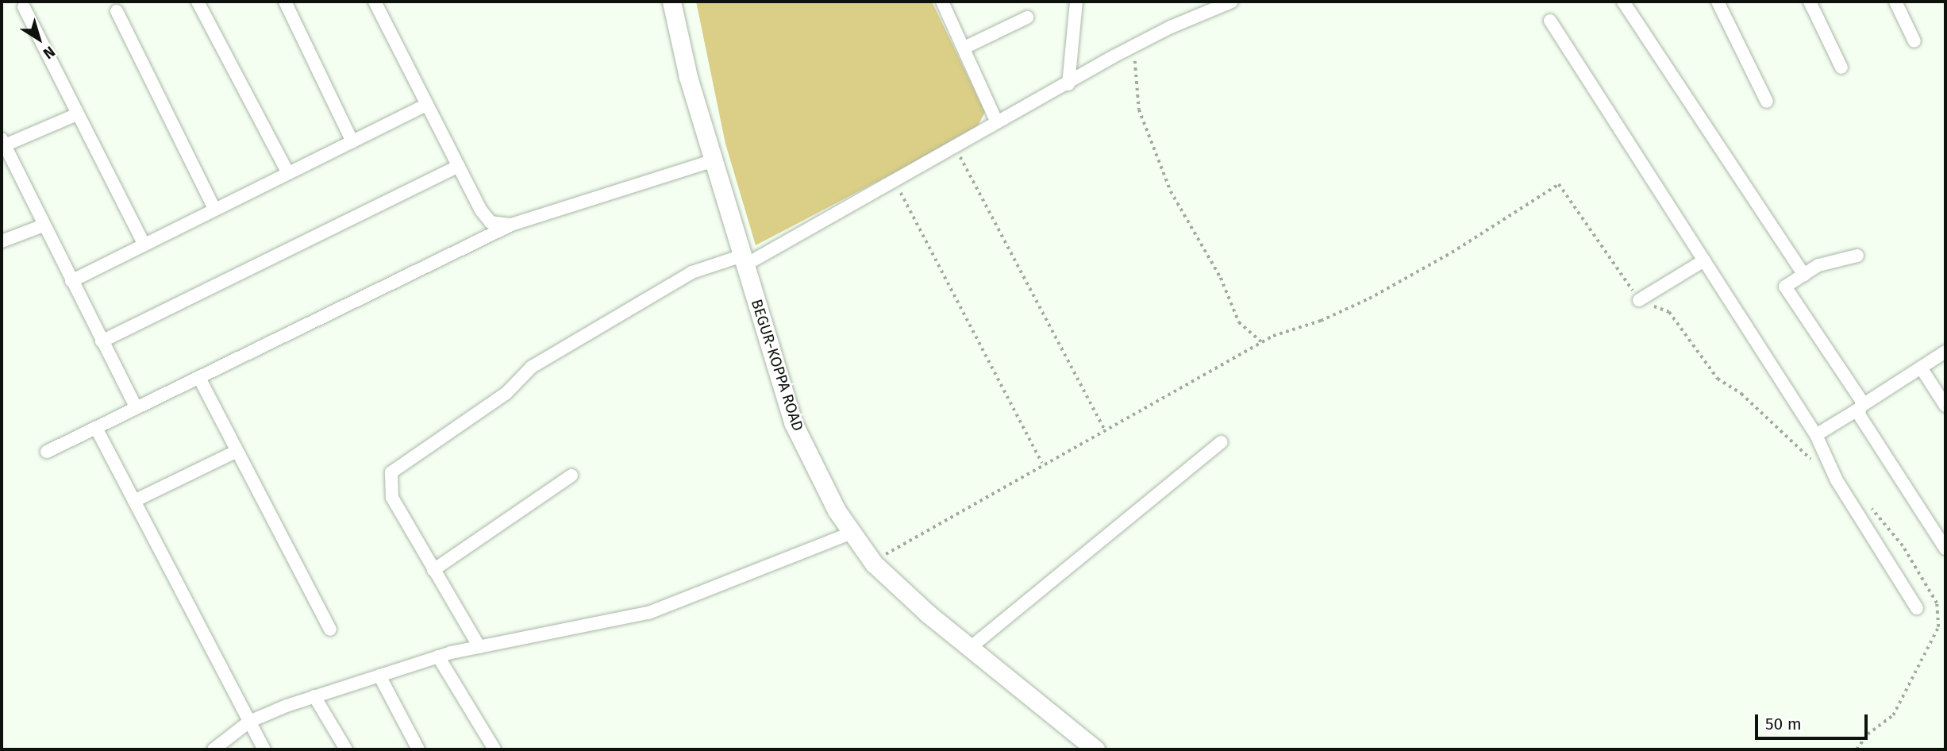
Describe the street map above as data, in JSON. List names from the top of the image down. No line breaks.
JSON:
{"streets":{"main road":["BEGUR-KOPPA ROAD"]},"scale_bar":"50 m","north":"bottom right"}
